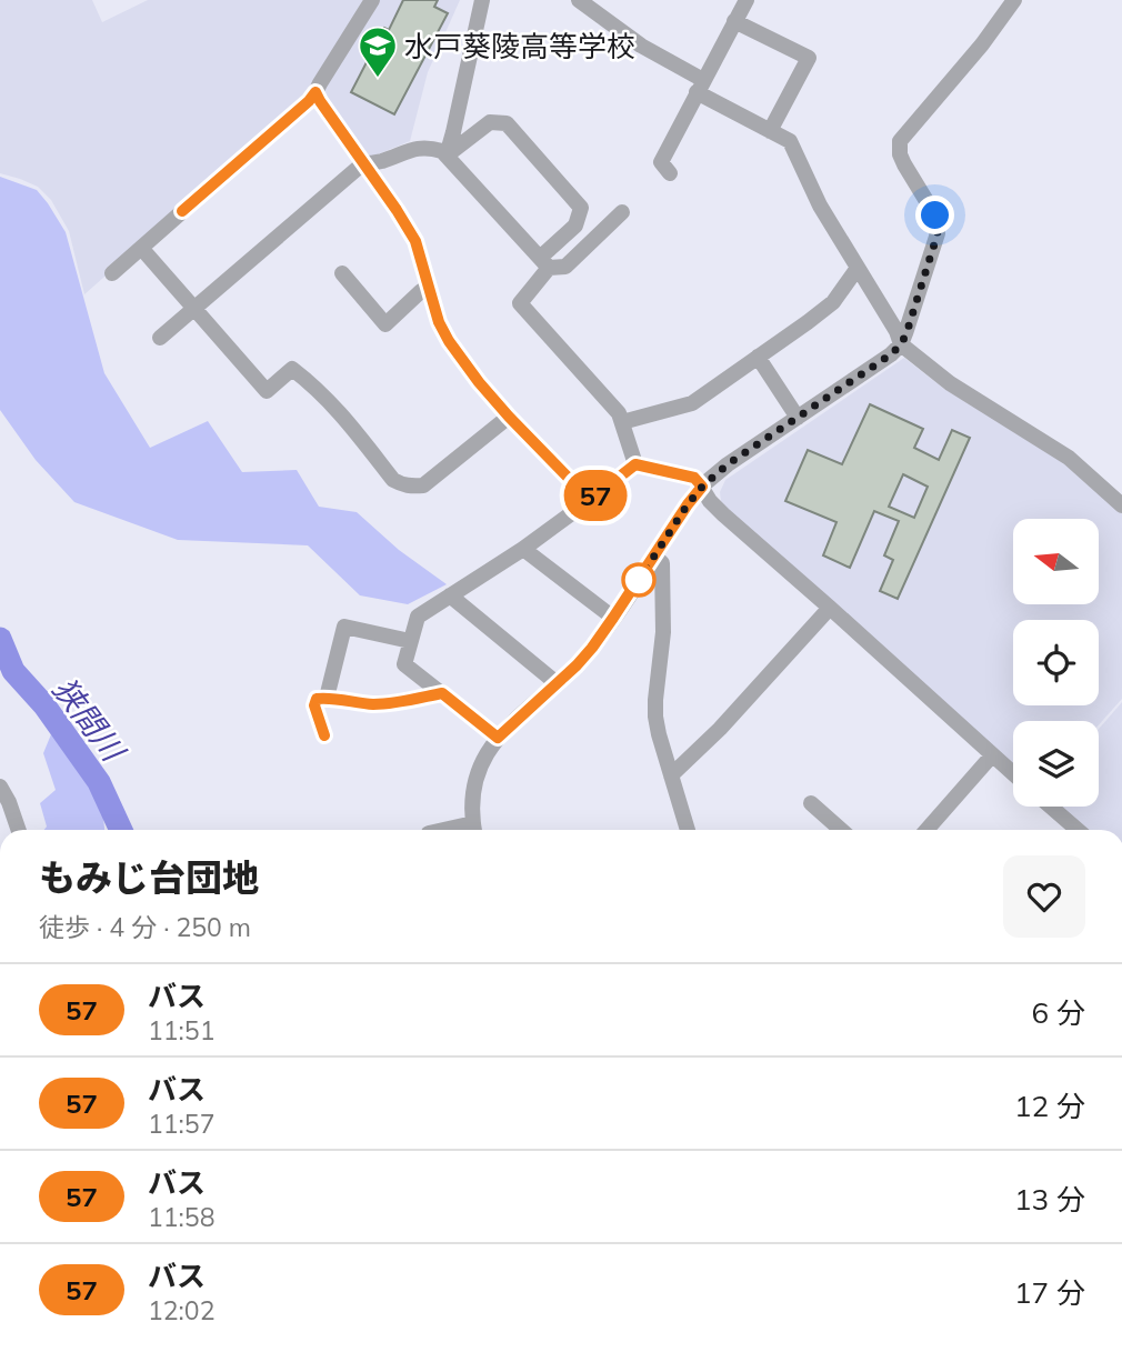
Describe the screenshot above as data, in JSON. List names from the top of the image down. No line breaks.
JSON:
{"water":["狭間川"],"places":{"school or university":["水戸葵陵高等学校"]},"lines":["bus line 57"],"north":"left","page":{"on_map":"57","heading":["もみじ台団地","徒歩 · 4 分 · 250 m"],"list":[{"mark":"57","name":"バス","note":"11:51","value":"6 分"},{"mark":"57","name":"バス","note":"11:57","value":"12 分"},{"mark":"57","name":"バス","note":"11:58","value":"13 分"},{"mark":"57","name":"バス","note":"12:02","value":"17 分"}]}}
